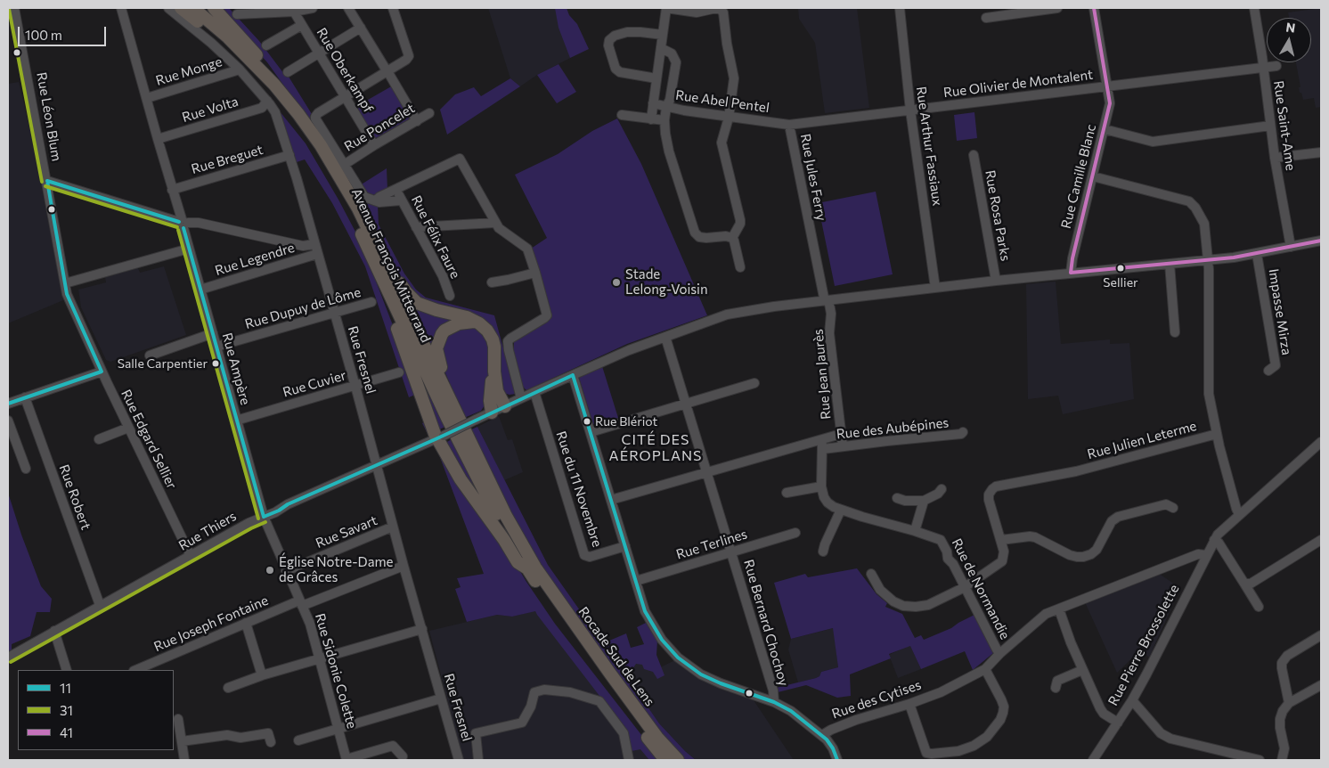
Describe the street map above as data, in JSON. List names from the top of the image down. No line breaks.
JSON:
{"streets":{"highway":["Avenue François Mitterrand","Rocade Sud de Lens"],"street":["Rue Oberkampf","Rue Monge","Rue Olivier de Montalent","Rue Abel Pentel","Rue Volta","Rue Léon Blum","Rue Saint-Ame","Rue Poncelet","Rue Arthur Fassiaux","Rue Breguet","Rue Camille Blanc","Rue Jules Ferry","Rue Rosa Parks","Rue Félix Faure","Rue Legendre","Rue Dupuy de Lôme","Impasse Mirza","Rue Fresnel","Rue Ampère","Rue Jean Jaurès","Rue Cuvier","Rue des Aubépines","Rue Edgard Sellier","Rue Julien Leterme","Rue du 11 Novembre","Rue Robert","Rue Thiers","Rue Savart","Rue Terlines","Rue de Normandie","Rue Bernard Chochoy","Rue Joseph Fontaine","Rue Pierre Brossolette","Rue Sidonie Colette","Rue des Cytises"]},"crossings":[["Rue Oberkampf","Rue Poncelet"],["Rue Monge","Rue Fresnel"],["Rue Monge","Rue Ampère"],["Rue Olivier de Montalent","Rue Saint-Ame"],["Rue Olivier de Montalent","Rue Arthur Fassiaux"],["Rue Olivier de Montalent","Rue Camille Blanc"],["Rue Olivier de Montalent","Rue Jules Ferry"],["Rue Abel Pentel","Rue Jules Ferry"],["Rue Volta","Rue Fresnel"],["Rue Volta","Rue Ampère"],["Rue Léon Blum","Rue Edgard Sellier"],["Rue Saint-Ame","Rue Thiers"],["Rue Arthur Fassiaux","Rue Jules Ferry"],["Rue Arthur Fassiaux","Rue Thiers"],["Rue Breguet","Rue Fresnel"],["Rue Breguet","Rue Ampère"],["Rue Camille Blanc","Rue Thiers"],["Rue Jules Ferry","Rue Jean Jaurès"],["Rue Jules Ferry","Rue Thiers"],["Rue Rosa Parks","Rue Thiers"],["Rue Legendre","Rue Fresnel"],["Rue Legendre","Rue Ampère"],["Avenue François Mitterrand","Rocade Sud de Lens"],["Rue Dupuy de Lôme","Rue Fresnel"],["Rue Dupuy de Lôme","Rue Ampère"],["Impasse Mirza","Rue Thiers"],["Rue Fresnel","Rue Cuvier"],["Rue Fresnel","Rue Thiers"],["Rue Fresnel","Rue Savart"],["Rue Fresnel","Rue Joseph Fontaine"],["Rue Ampère","Rue Cuvier"],["Rue Ampère","Rue Thiers"],["Rue Ampère","Rue Sidonie Colette"],["Rue Jean Jaurès","Rue des Aubépines"],["Rue Jean Jaurès","Rue Thiers"],["Rue Edgard Sellier","Rue Thiers"],["Rue du 11 Novembre","Rue Thiers"],["Rue Robert","Rue Thiers"],["Rue Thiers","Rue Bernard Chochoy"],["Rue Thiers","Rue Sidonie Colette"],["Rue Savart","Rue Sidonie Colette"],["Rue Terlines","Rue Bernard Chochoy"],["Rue Joseph Fontaine","Rue Sidonie Colette"]],"districts":["CITÉ DES AÉROPLANS"],"places":["Sellier","Stade Lelong-Voisin","Salle Carpentier","Rue Blériot","Église Notre-Dame de Grâces"],"lines":["transit line 41","transit line 31","transit line 11"],"legend":["11","31","41"],"scale_bar":"100 m","north":"top"}
